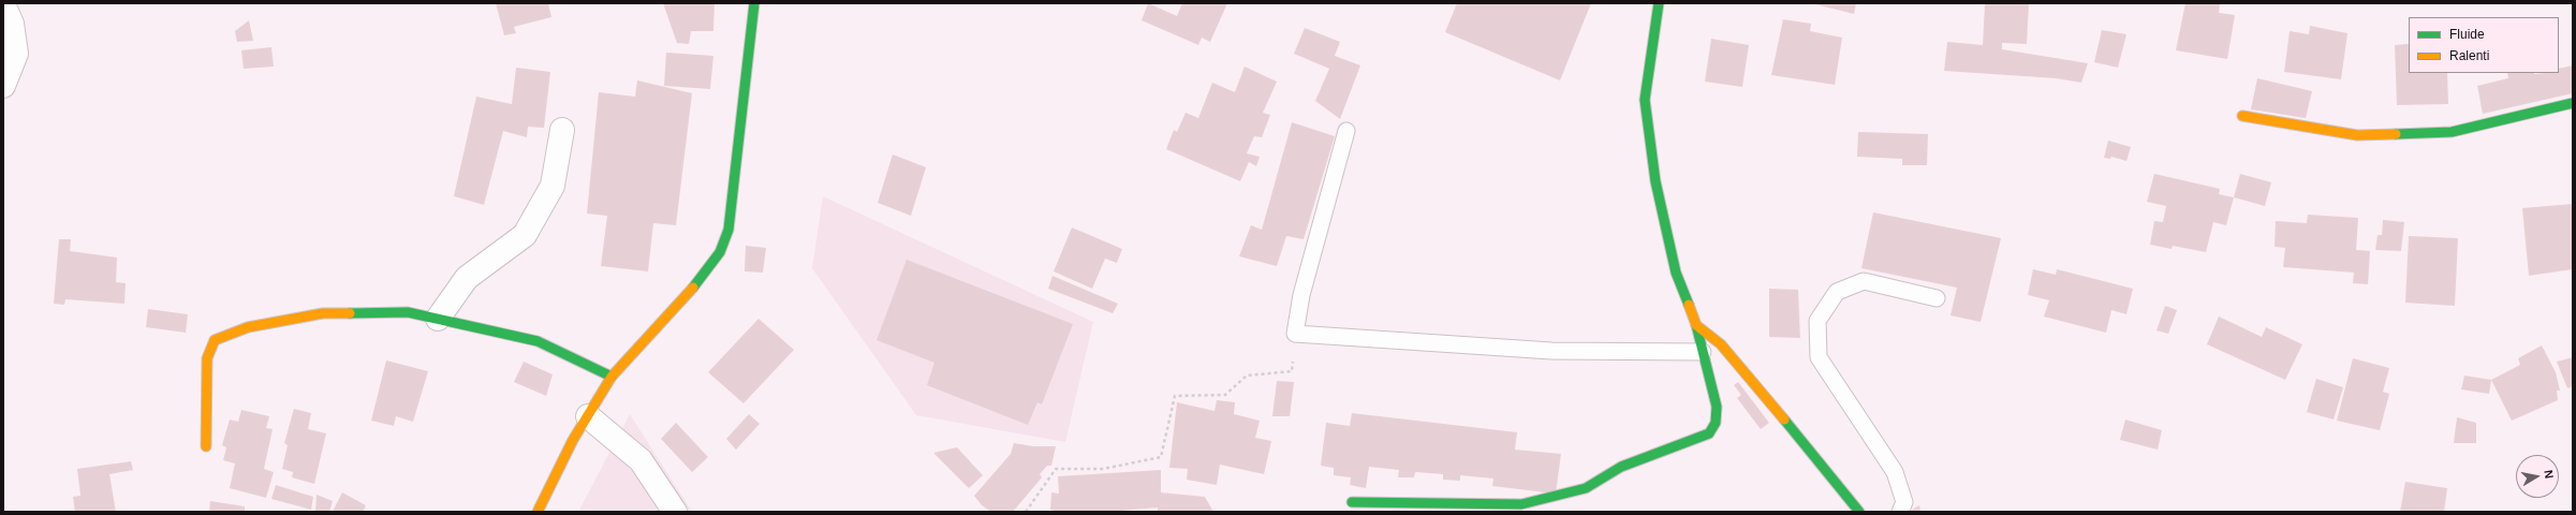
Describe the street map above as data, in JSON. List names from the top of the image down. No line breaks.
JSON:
{"legend":["Fluide","Ralenti"],"north":"right"}
